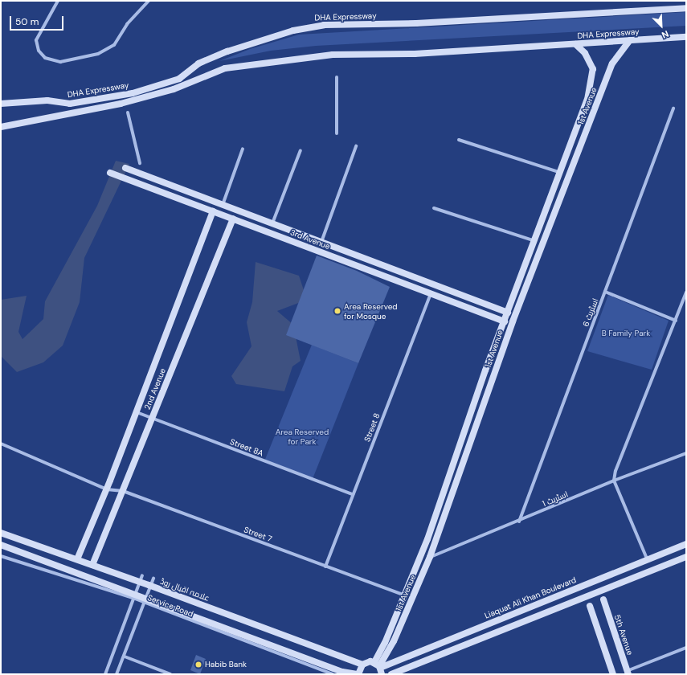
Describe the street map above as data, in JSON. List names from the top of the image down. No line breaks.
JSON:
{"streets":{"main road":["DHA Expressway","1st Avenue","3rd Avenue","2nd Avenue","علامہ اقبال روڈ","Liaquat Ali Khan Boulevard","5th Avenue"],"street":["اسٹریٹ 6","Street 8","Street 8A","اسٹریٹ 1","Street 7","Service Road"]},"crossings":[["DHA Expressway","1st Avenue"],["1st Avenue","اسٹریٹ 1"],["1st Avenue","Liaquat Ali Khan Boulevard"],["3rd Avenue","2nd Avenue"],["3rd Avenue","Street 8"],["اسٹریٹ 6","اسٹریٹ 1"],["2nd Avenue","Street 8A"],["2nd Avenue","Street 7"],["2nd Avenue","علامہ اقبال روڈ"],["Street 8","Street 8A"],["Street 8","Street 7"],["علامہ اقبال روڈ","Liaquat Ali Khan Boulevard"]],"parks":["B Family Park","Area Reserved for Park"],"places":["Area Reserved for Mosque","Habib Bank"],"scale_bar":"50 m","north":"bottom right"}
